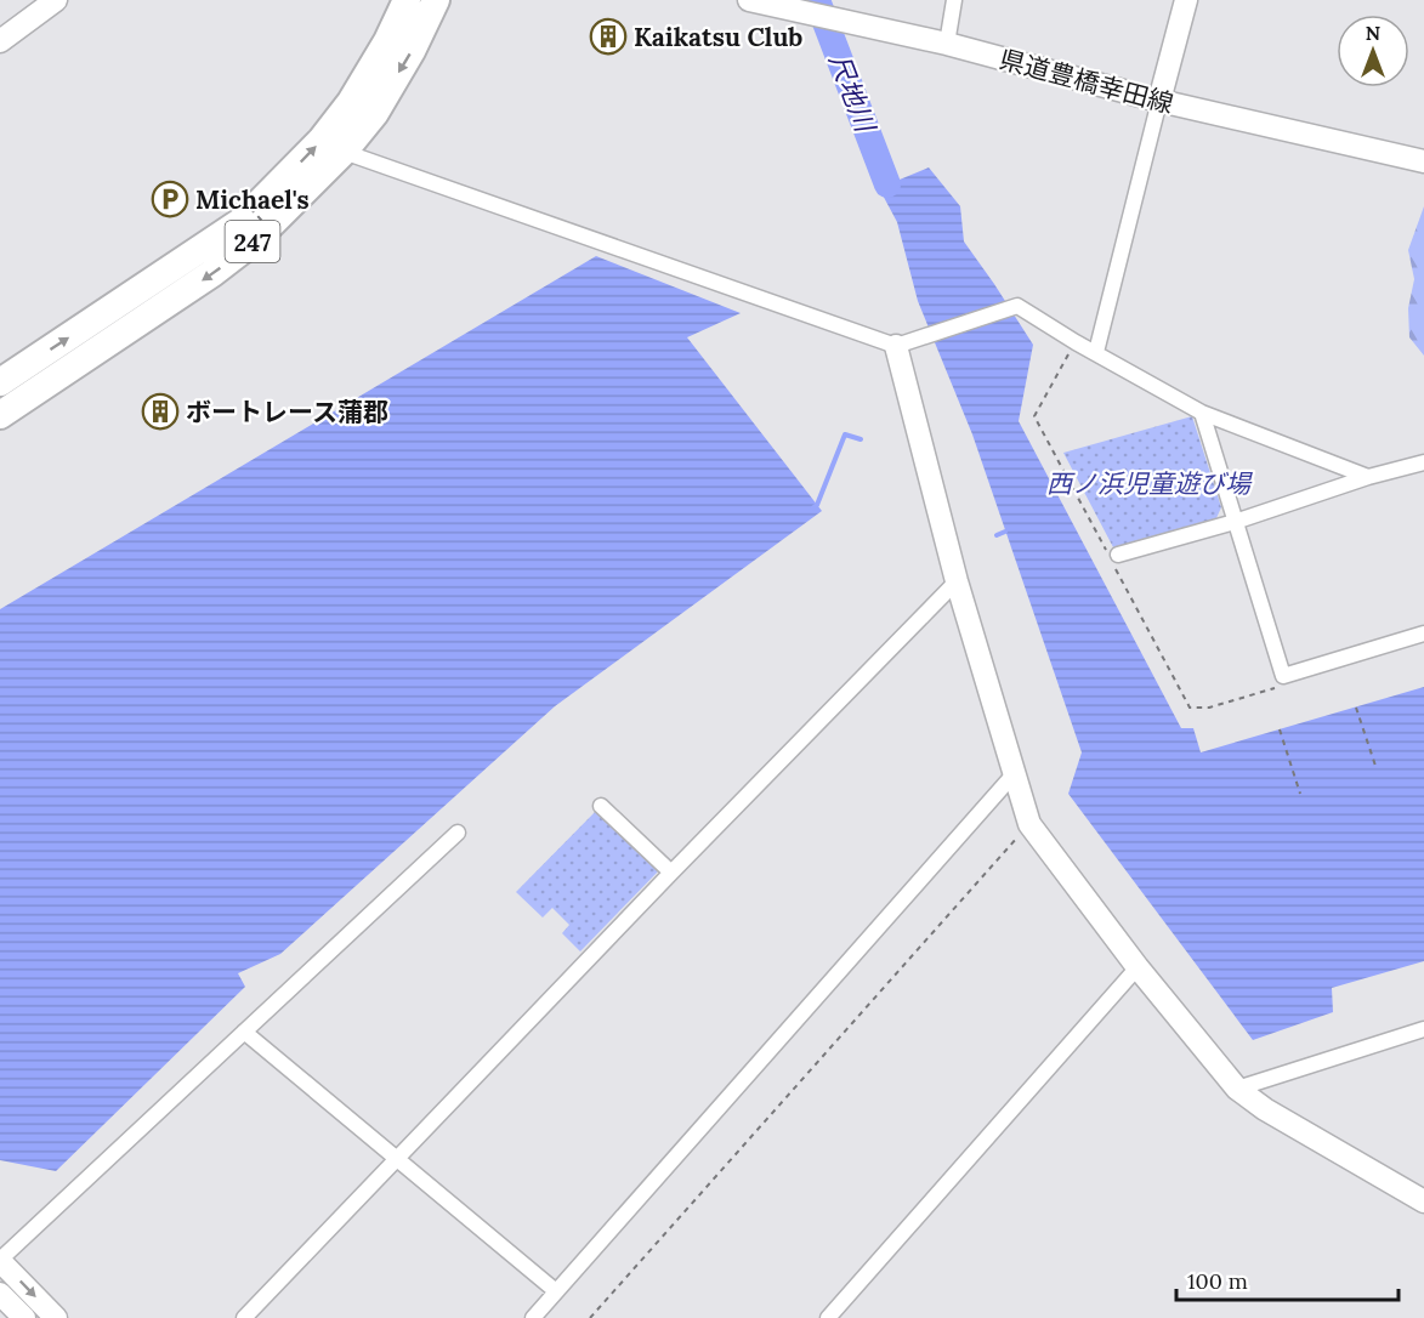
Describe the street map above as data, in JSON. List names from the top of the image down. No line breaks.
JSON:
{"streets":{"highway":["247"],"street":["県道豊橋幸田線"]},"water":["尺地川"],"parks":["西ノ浜児童遊び場"],"places":{"building":["Kaikatsu Club","ボートレース蒲郡"],"parking":["Michael's"]},"scale_bar":"100 m","north":"top"}
